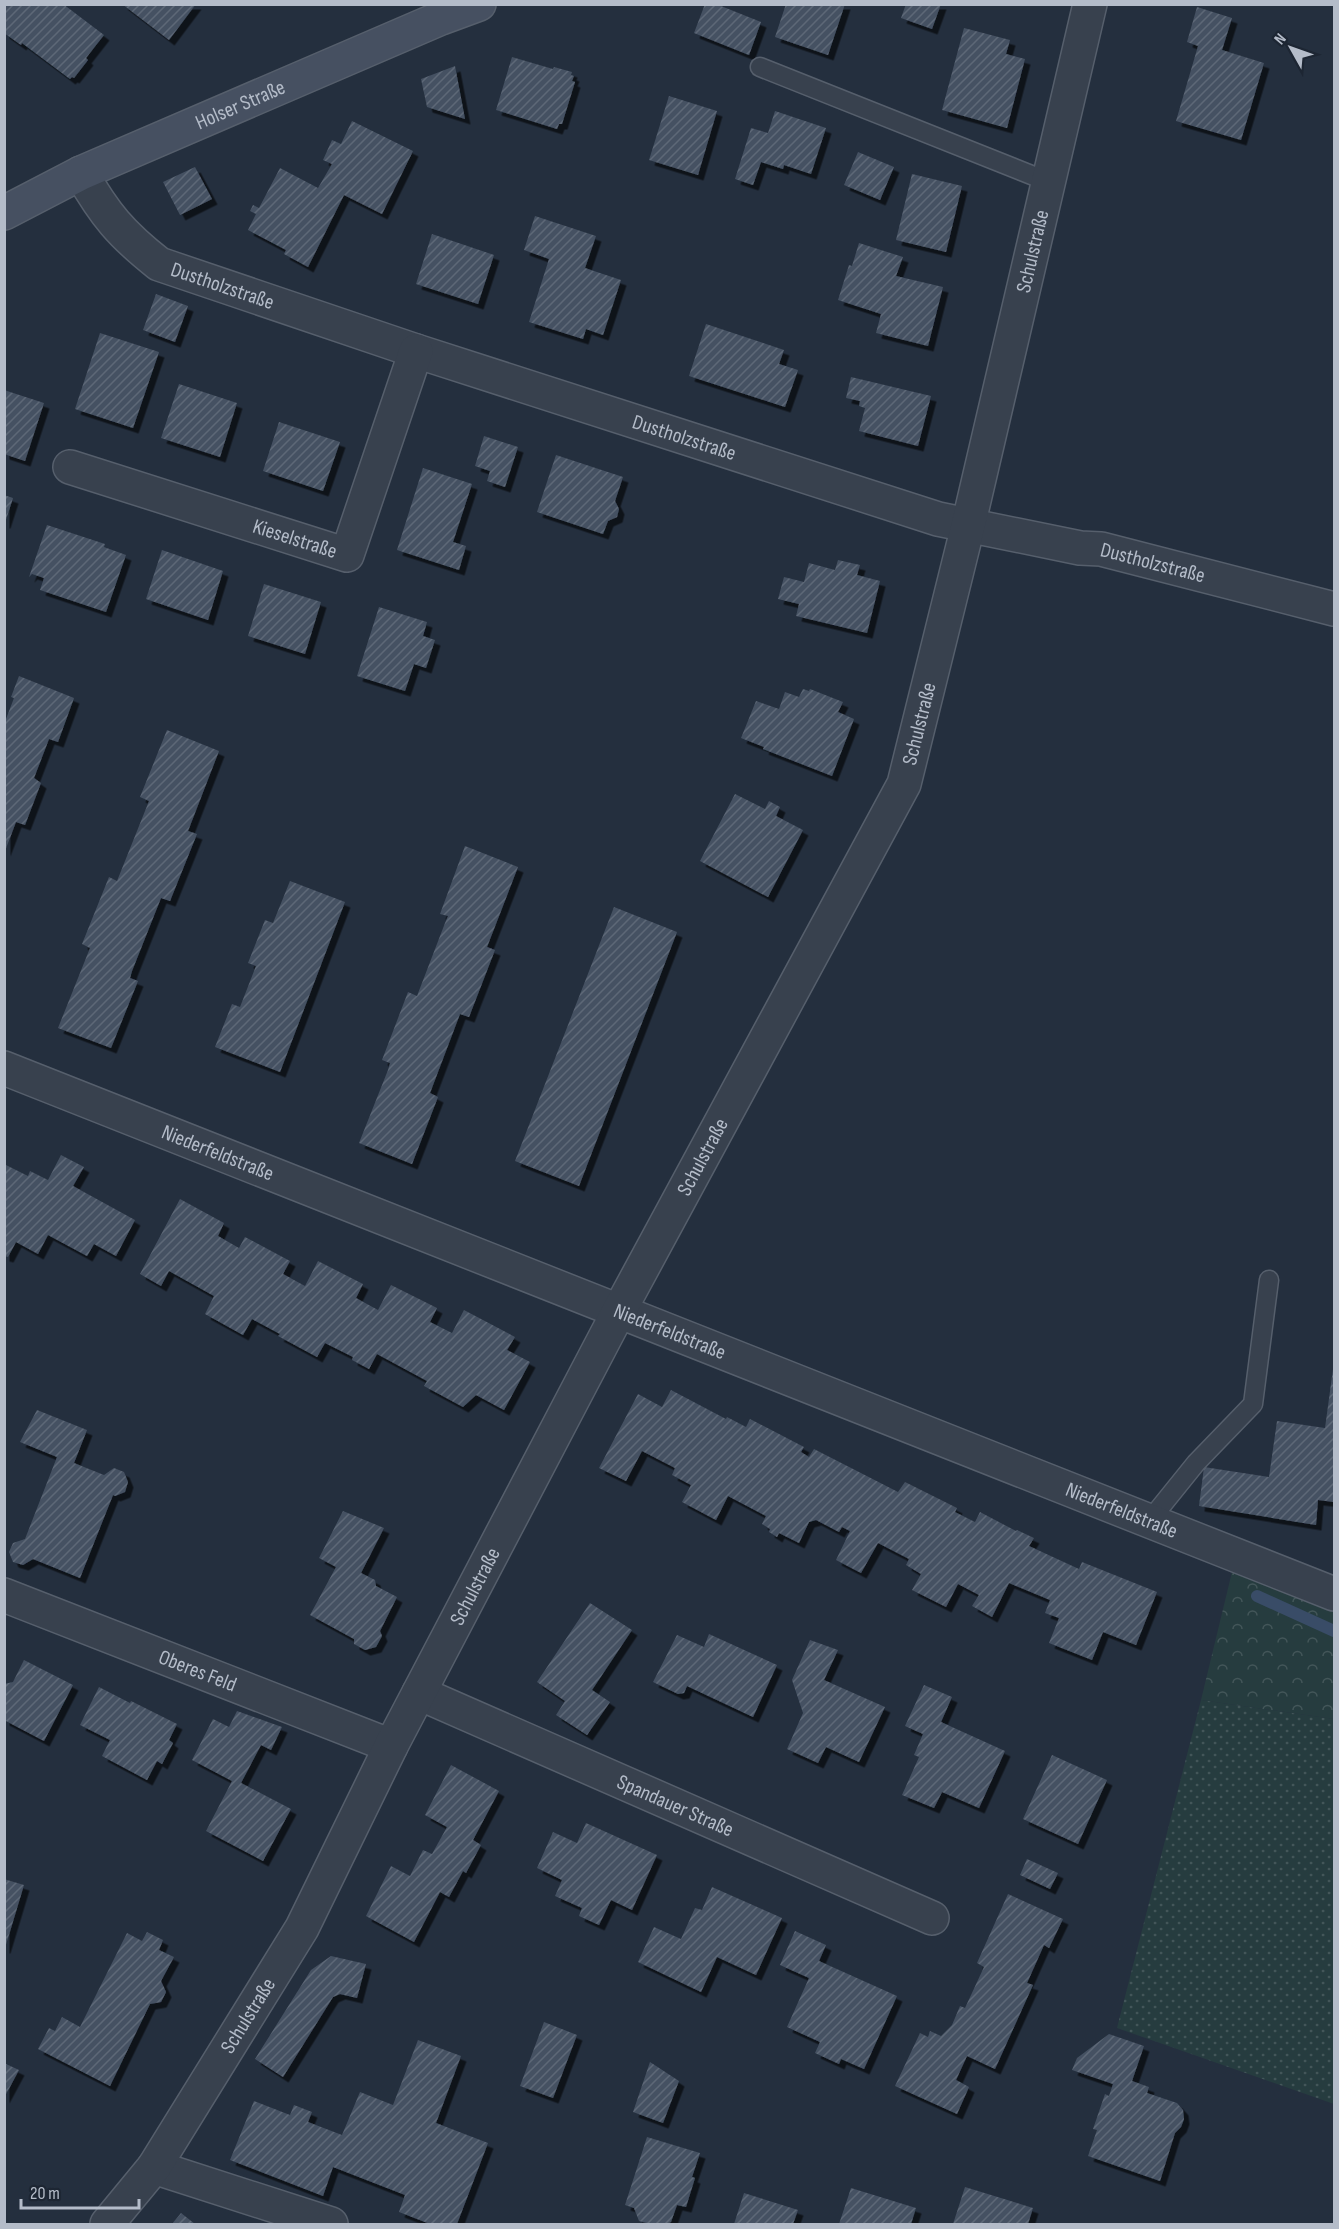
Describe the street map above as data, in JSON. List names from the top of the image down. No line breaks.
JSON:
{"streets":{"main road":["Holser Straße"],"street":["Schulstraße","Dustholzstraße","Kieselstraße","Niederfeldstraße","Oberes Feld","Spandauer Straße"]},"crossings":[["Holser Straße","Dustholzstraße"],["Schulstraße","Dustholzstraße"],["Schulstraße","Niederfeldstraße"],["Schulstraße","Oberes Feld"],["Schulstraße","Spandauer Straße"],["Dustholzstraße","Kieselstraße"]],"scale_bar":"20 m","north":"top left"}
